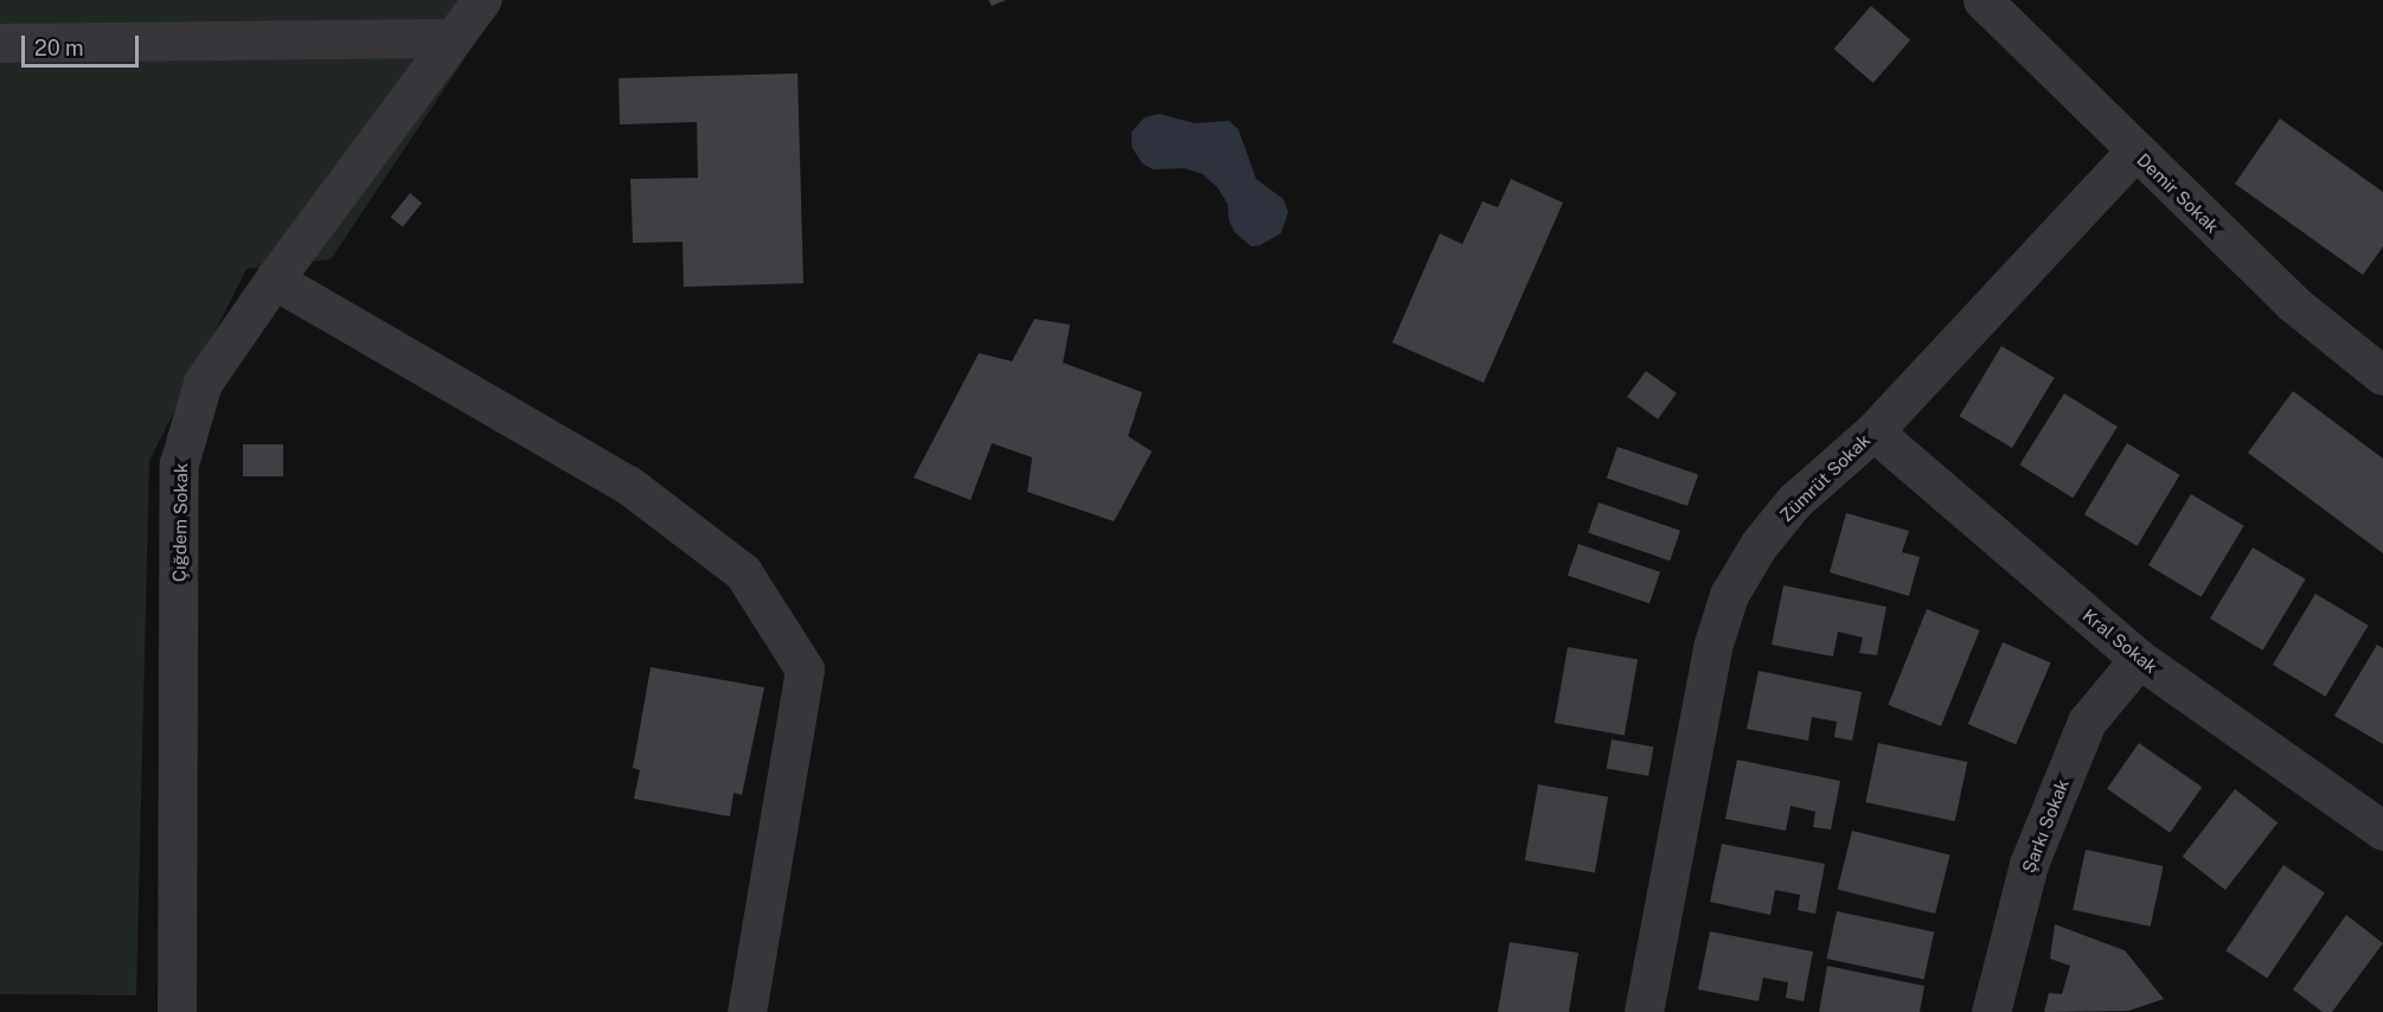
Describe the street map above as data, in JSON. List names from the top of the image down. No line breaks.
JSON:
{"streets":{"street":["Demir Sokak","Zümrüt Sokak","Çığdem Sokak","Kral Sokak","Şarkı Sokak"]},"crossings":[["Demir Sokak","Zümrüt Sokak"],["Zümrüt Sokak","Kral Sokak"],["Kral Sokak","Şarkı Sokak"]],"scale_bar":"20 m"}
